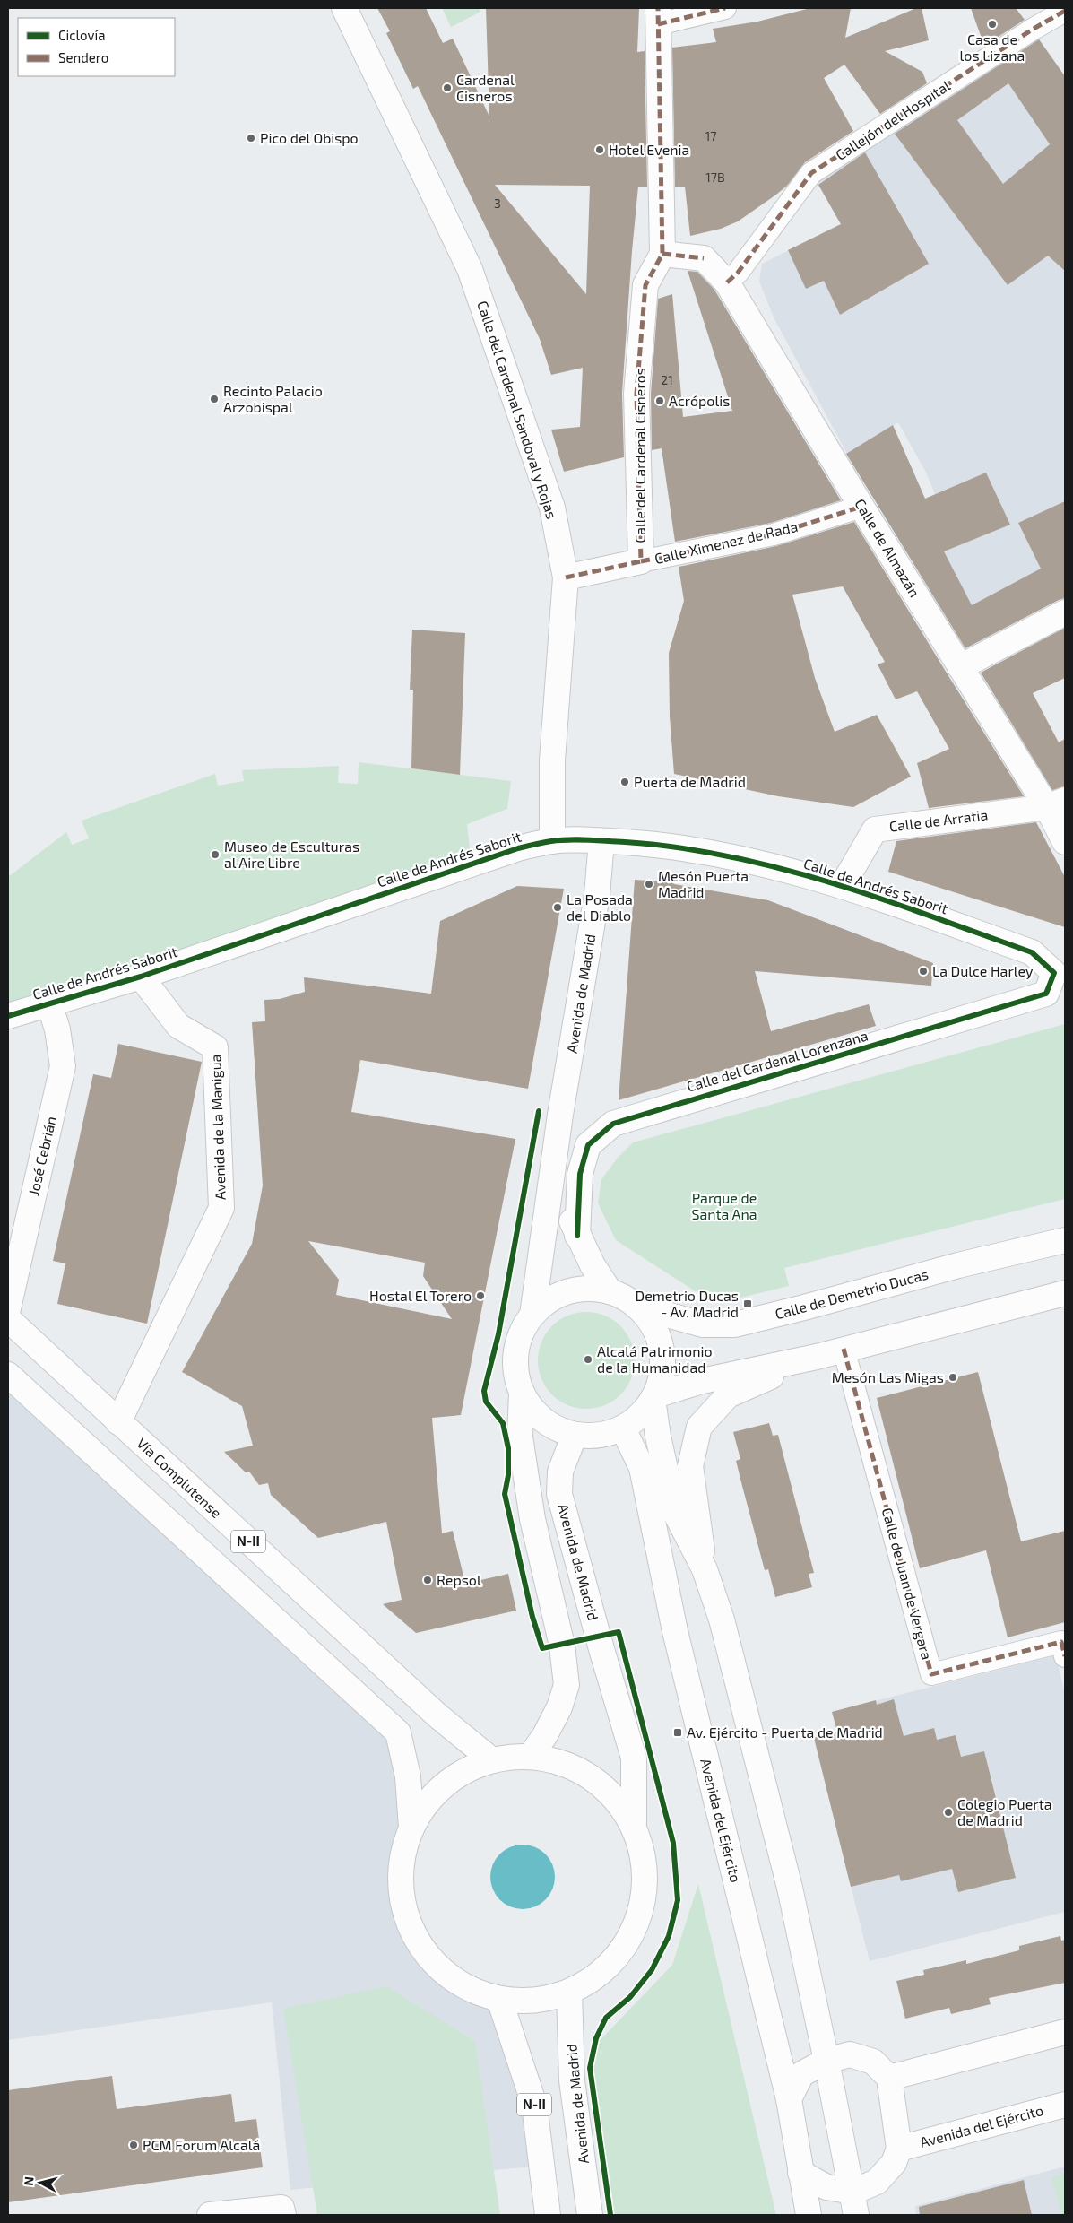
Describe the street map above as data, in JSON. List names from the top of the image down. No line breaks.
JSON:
{"streets":{"street":["Callejón del Hospital","Calle del Cardenal Sandoval y Rojas","Calle del Cardenal Cisneros","Calle Ximenez de Rada","Calle de Almazán","Calle de Arratia","Calle de Andrés Saborit","Avenida de Madrid","Calle del Cardenal Lorenzana","Avenida de la Manigua","José Cebrián","Calle de Demetrio Ducas","Vía Complutense","N-II","Calle de Juan de Vergara","Avenida del Ejército"]},"crossings":[["Callejón del Hospital","Calle de Almazán"],["Calle del Cardenal Sandoval y Rojas","Calle del Cardenal Cisneros"],["Calle del Cardenal Sandoval y Rojas","Calle de Andrés Saborit"],["Calle del Cardenal Cisneros","Calle Ximenez de Rada"],["Calle del Cardenal Cisneros","Calle de Almazán"],["Calle Ximenez de Rada","Calle de Almazán"],["Calle de Almazán","Calle de Arratia"],["Calle de Arratia","Calle de Andrés Saborit"],["Calle de Andrés Saborit","Avenida de Madrid"],["Calle de Andrés Saborit","Calle del Cardenal Lorenzana"],["Calle de Andrés Saborit","Avenida de la Manigua"],["Calle de Andrés Saborit","José Cebrián"],["Avenida de Madrid","Calle del Cardenal Lorenzana"],["Avenida de Madrid","Calle de Demetrio Ducas"],["Avenida de Madrid","N-II"],["Avenida de Madrid","Avenida del Ejército"],["Avenida de la Manigua","Vía Complutense"],["Calle de Demetrio Ducas","Avenida del Ejército"],["Vía Complutense","N-II"]],"parks":["Parque de Santa Ana"],"places":{"other":["Casa de los Lizana","Cardenal Cisneros","Pico del Obispo","Hotel Evenia","Recinto Palacio Arzobispal","Acrópolis","Puerta de Madrid","Museo de Esculturas al Aire Libre","Mesón Puerta Madrid","La Posada del Diablo","La Dulce Harley","Hostal El Torero","Alcalá Patrimonio de la Humanidad","Mesón Las Migas","Repsol","Colegio Puerta de Madrid","PCM Forum Alcalá"],"transit":["Demetrio Ducas - Av. Madrid","Av. Ejército - Puerta de Madrid"]},"house_numbers":["17","17B","3","21"],"legend":["Ciclovía","Sendero"],"north":"left"}
